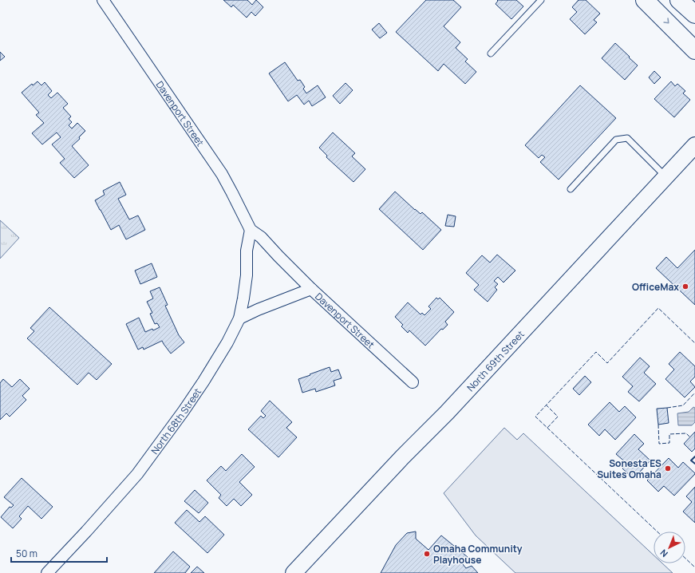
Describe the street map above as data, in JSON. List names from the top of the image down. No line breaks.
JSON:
{"streets":{"street":["Davenport Street","North 69th Street","North 68th Street"]},"places":["OfficeMax","Sonesta ES Suites Omaha","Omaha Community Playhouse"],"scale_bar":"50 m","north":"bottom left"}
